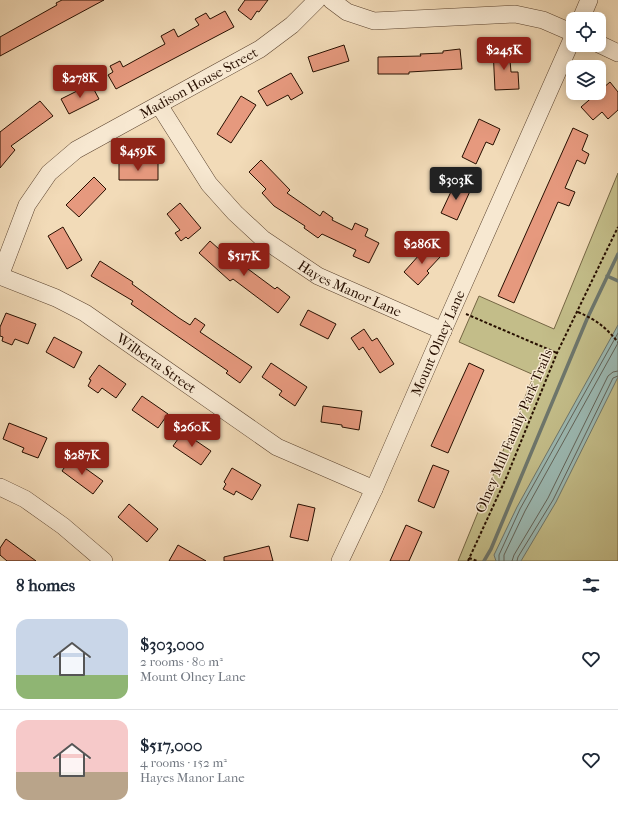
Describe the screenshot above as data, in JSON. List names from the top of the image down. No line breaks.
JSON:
{"streets":{"street":["Madison House Street","Hayes Manor Lane","Mount Olney Lane","Wilberta Street"],"path":["Olney Mill Family Park Trails"]},"crossings":[["Madison House Street","Hayes Manor Lane"],["Madison House Street","Wilberta Street"],["Hayes Manor Lane","Mount Olney Lane"],["Mount Olney Lane","Wilberta Street"]],"page":{"price":["$245K","$278K","$459K","$303K","$286K","$517K","$260K","$287K"],"heading":"8 homes","list":[{"name":"$303,000","note":"2 rooms · 80 m² · Mount Olney Lane"},{"name":"$517,000","note":"4 rooms · 152 m² · Hayes Manor Lane"}]}}
